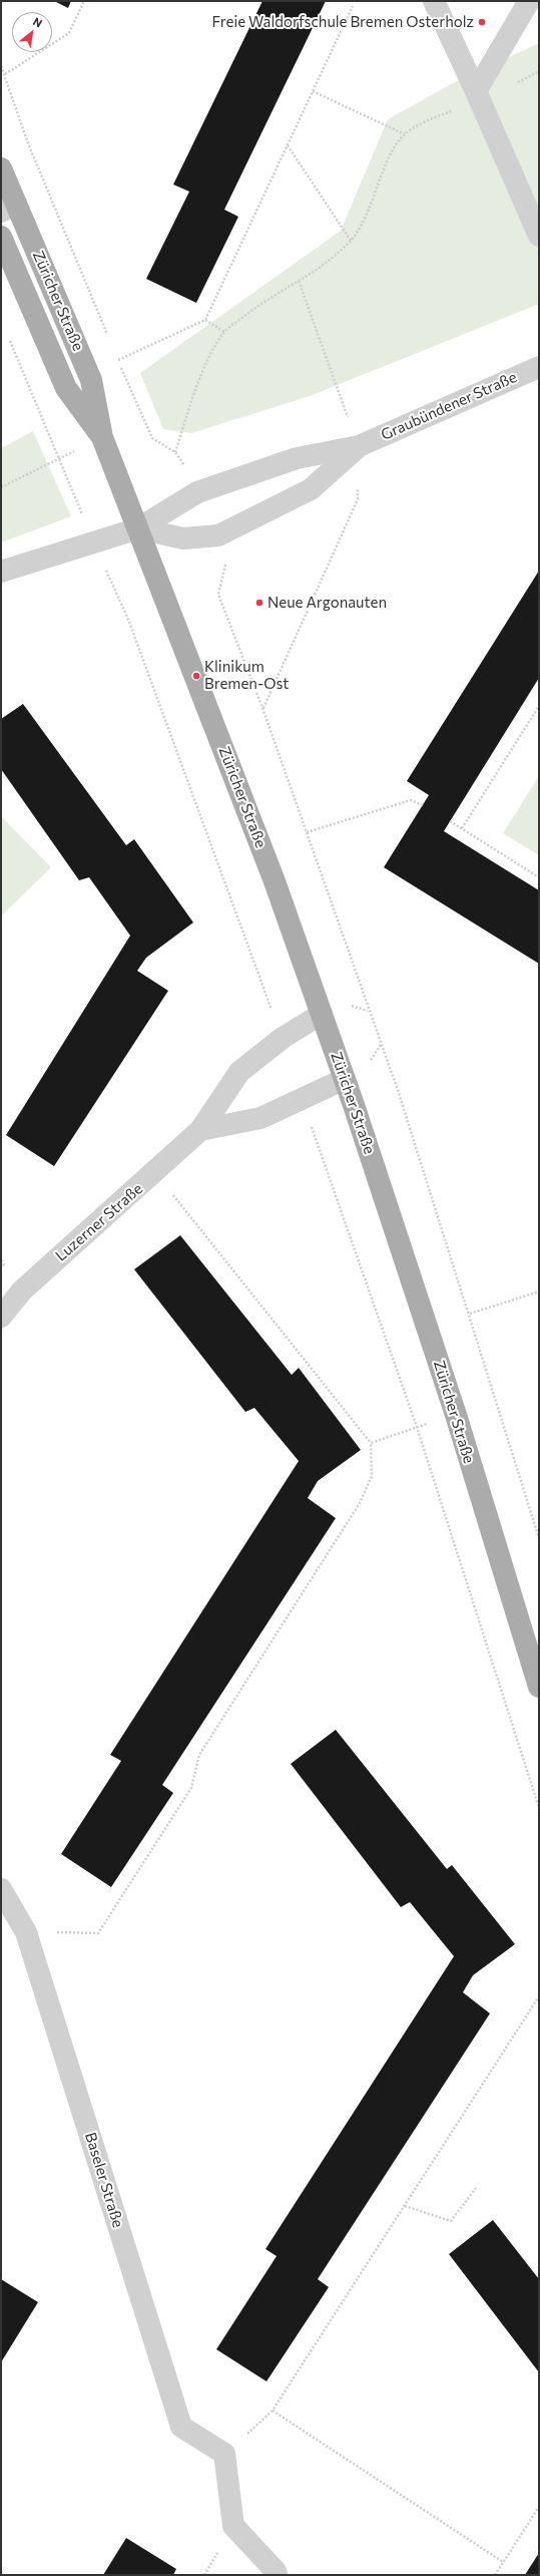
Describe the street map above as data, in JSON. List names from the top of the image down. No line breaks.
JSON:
{"streets":{"main road":["Züricher Straße"],"street":["Graubündener Straße","Luzerner Straße","Baseler Straße"]},"crossings":[["Züricher Straße","Graubündener Straße"],["Züricher Straße","Luzerner Straße"]],"places":["Freie Waldorfschule Bremen Osterholz","Neue Argonauten","Klinikum Bremen-Ost"],"north":"top right"}
